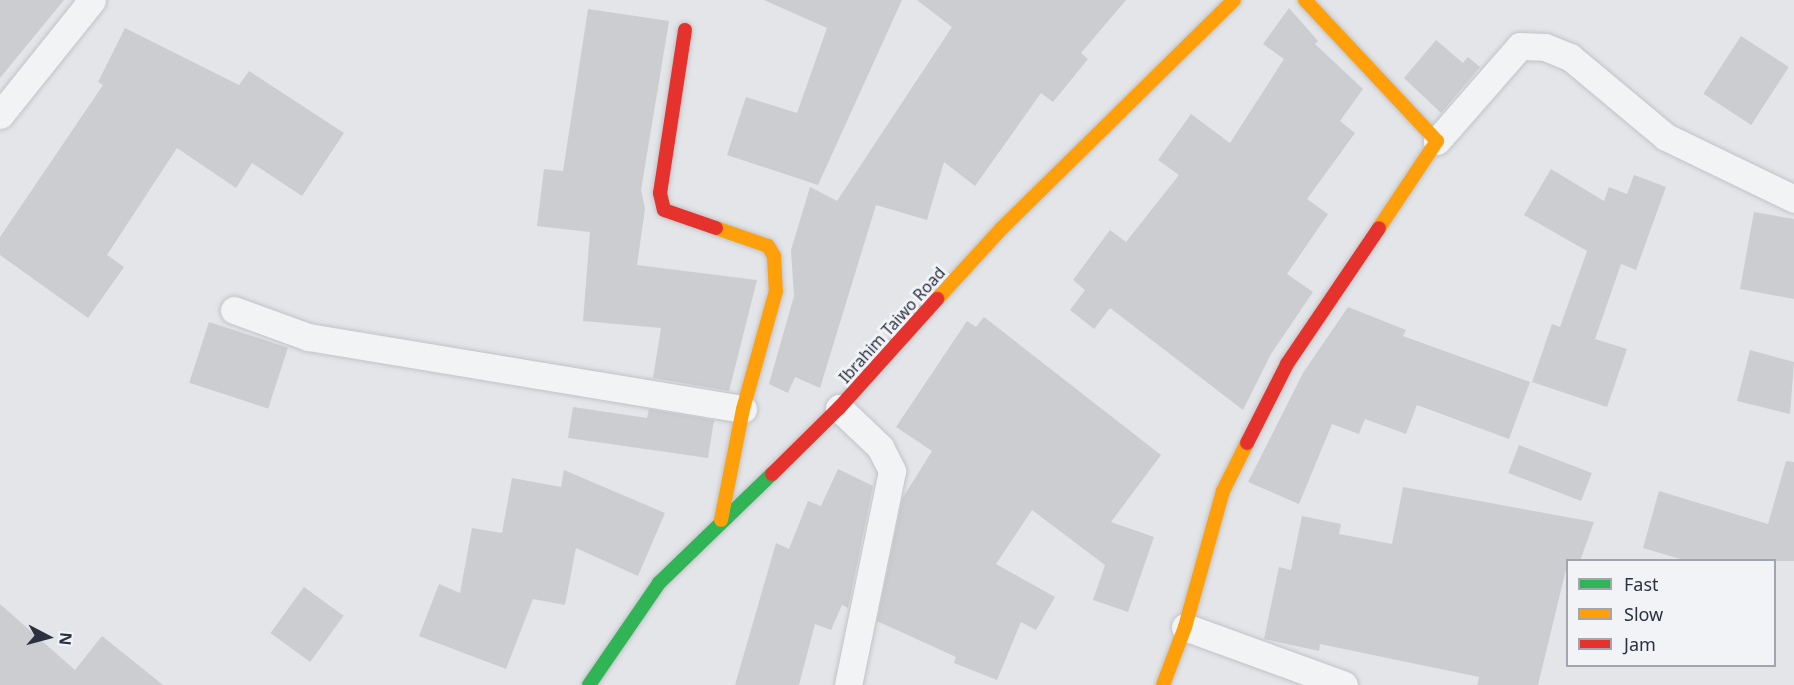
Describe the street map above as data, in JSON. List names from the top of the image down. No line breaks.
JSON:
{"streets":{"street":["Ibrahim Taiwo Road"]},"legend":["Fast","Slow","Jam"],"north":"right"}
